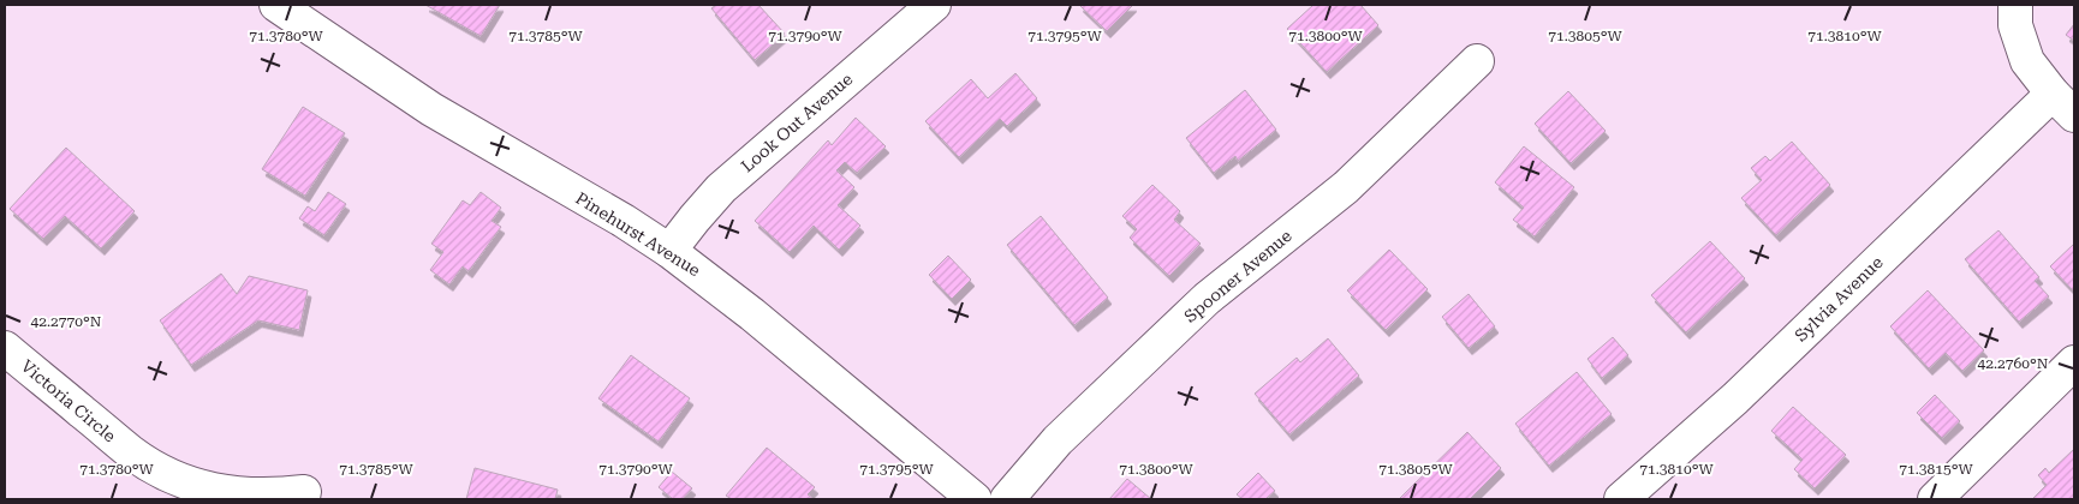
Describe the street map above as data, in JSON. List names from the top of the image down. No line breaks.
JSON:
{"streets":{"street":["Look Out Avenue","Pinehurst Avenue","Spooner Avenue","Sylvia Avenue","Victoria Circle"]},"crossings":[["Look Out Avenue","Pinehurst Avenue"]],"coordinates":["71.3810°W","71.3780°W","71.3785°W","71.3790°W","71.3795°W","71.3800°W","71.3805°W","42.2770°N","42.2760°N","71.3815°W"]}
